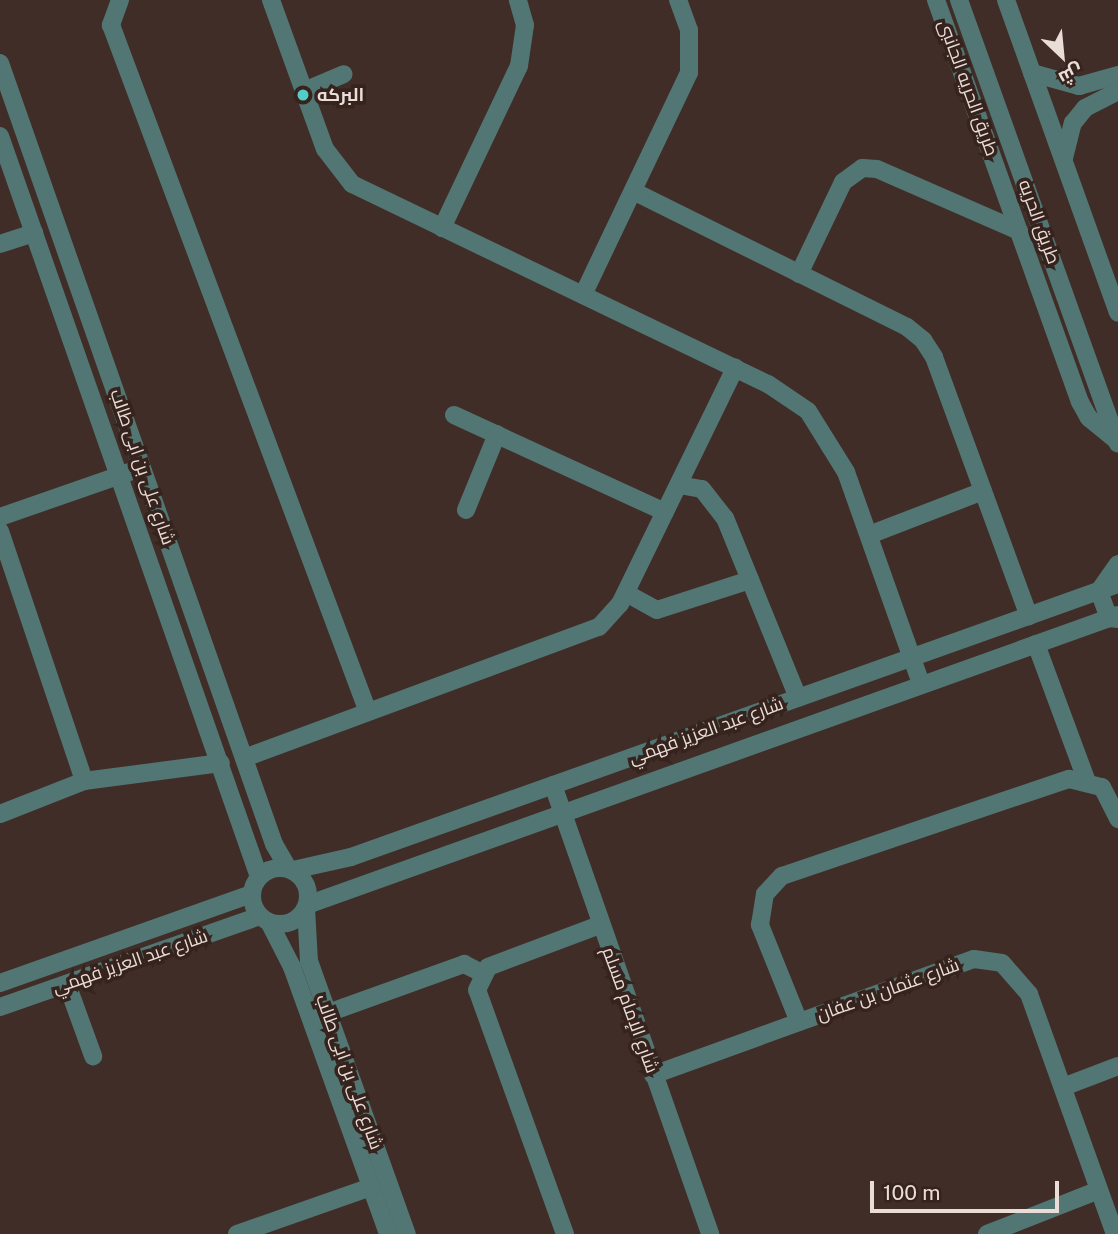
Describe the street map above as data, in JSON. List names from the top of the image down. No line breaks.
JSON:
{"streets":{"street":["طريق الحريه الجانبى","طريق الحريه","شارع على بن ابى طالب","شارع عبد العزيز فهمي","شارع عثمان بن عفان","شارع الإمام مسلم"]},"crossings":[["طريق الحريه الجانبى","طريق الحريه"],["شارع على بن ابى طالب","شارع عبد العزيز فهمي"],["شارع عبد العزيز فهمي","شارع الإمام مسلم"],["شارع عثمان بن عفان","شارع الإمام مسلم"]],"places":["البركه"],"scale_bar":"100 m","north":"bottom right"}
